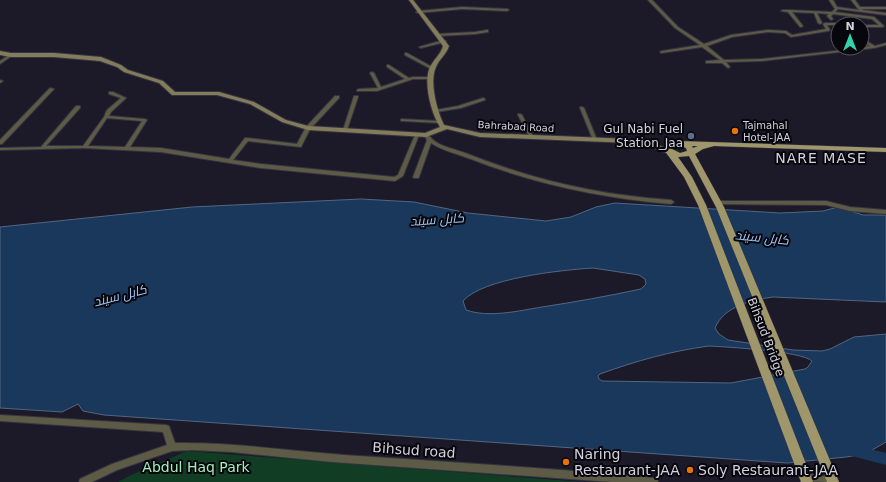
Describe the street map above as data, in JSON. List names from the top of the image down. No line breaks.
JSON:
{"streets":{"main road":["Bahrabad Road","Bihsud Bridge"],"street":["Bihsud road"]},"crossings":[["Bahrabad Road","Bihsud Bridge"]],"districts":["NARE MASE"],"water":["کابل سيند"],"parks":["Abdul Haq Park"],"places":["Tajmahal Hotel-JAA","Gul Nabi Fuel Station_Jaa","Naring Restaurant-JAA","Soly Restaurant-JAA"],"north":"top"}
